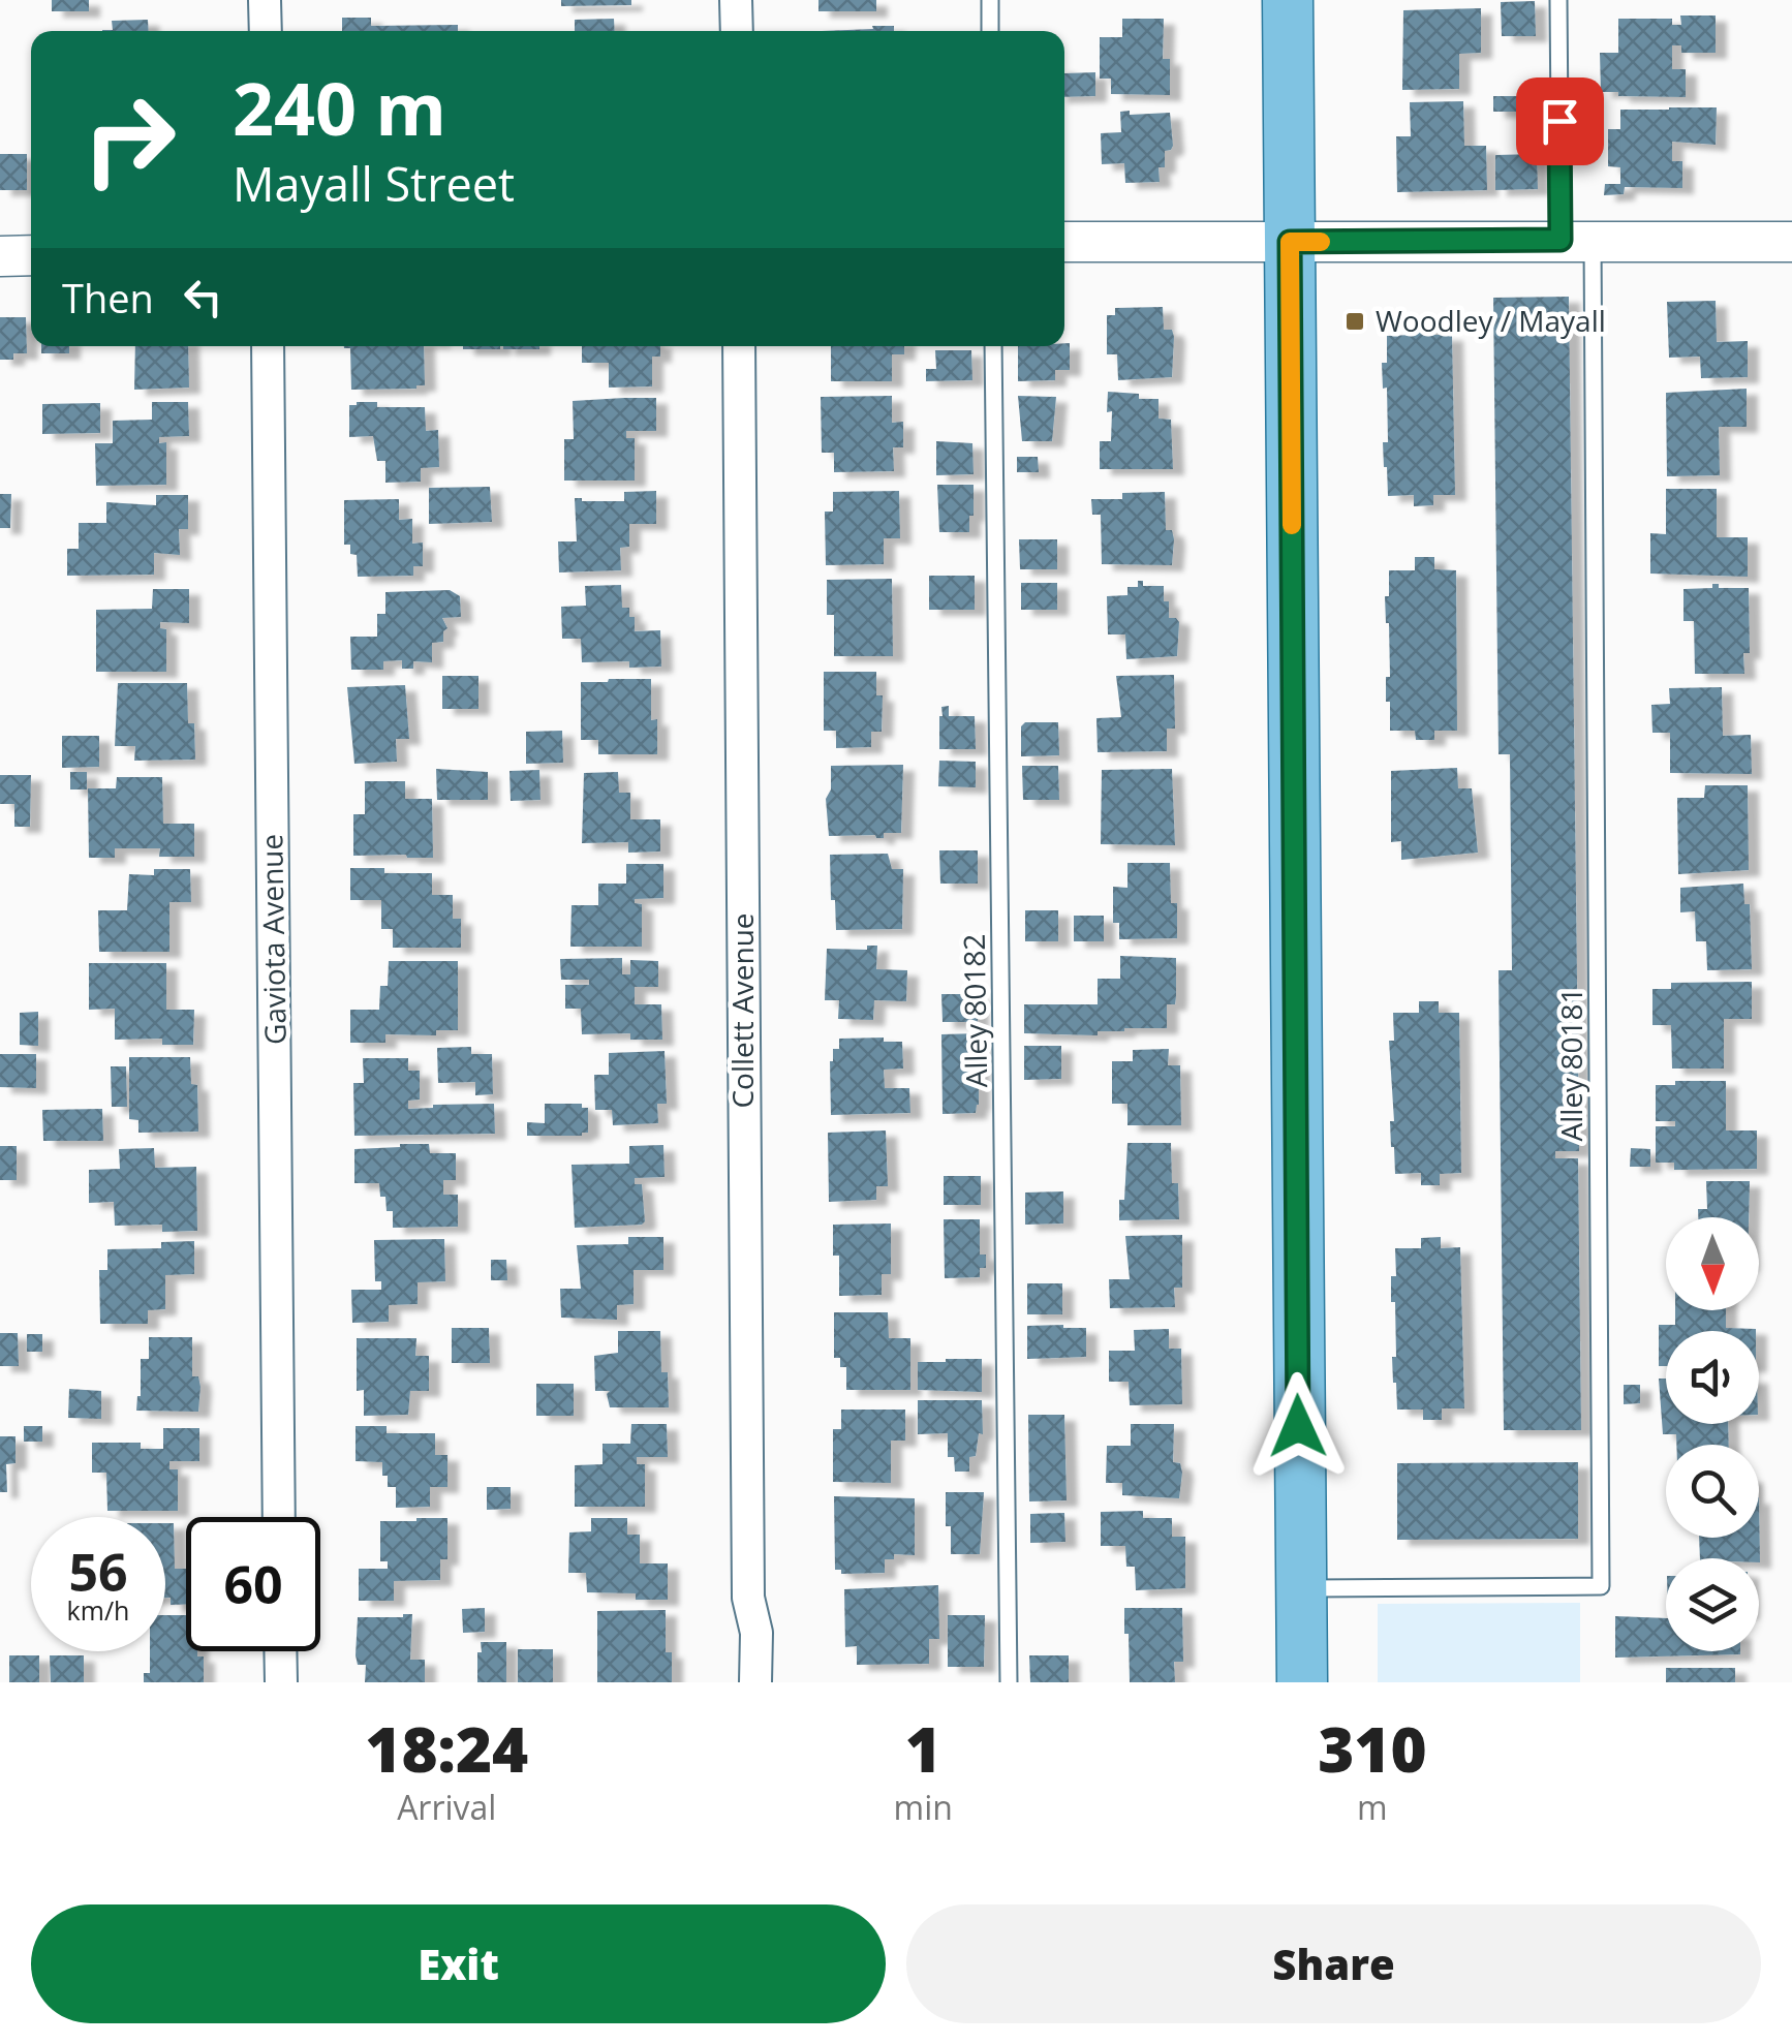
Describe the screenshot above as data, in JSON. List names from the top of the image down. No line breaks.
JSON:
{"streets":{"street":["Gaviota Avenue","Collett Avenue"],"lane":["Alley 80182","Alley 80181"]},"places":{"transit":["Woodley / Mayall"]},"north":"bottom","page":{"turn":["240 m","Mayall Street"],"then":"Then","speed":"56 km/h","limit":"60","eta":["18:24","Arrival","1","min","310","m"],"buttons":["Exit","Share"]}}
